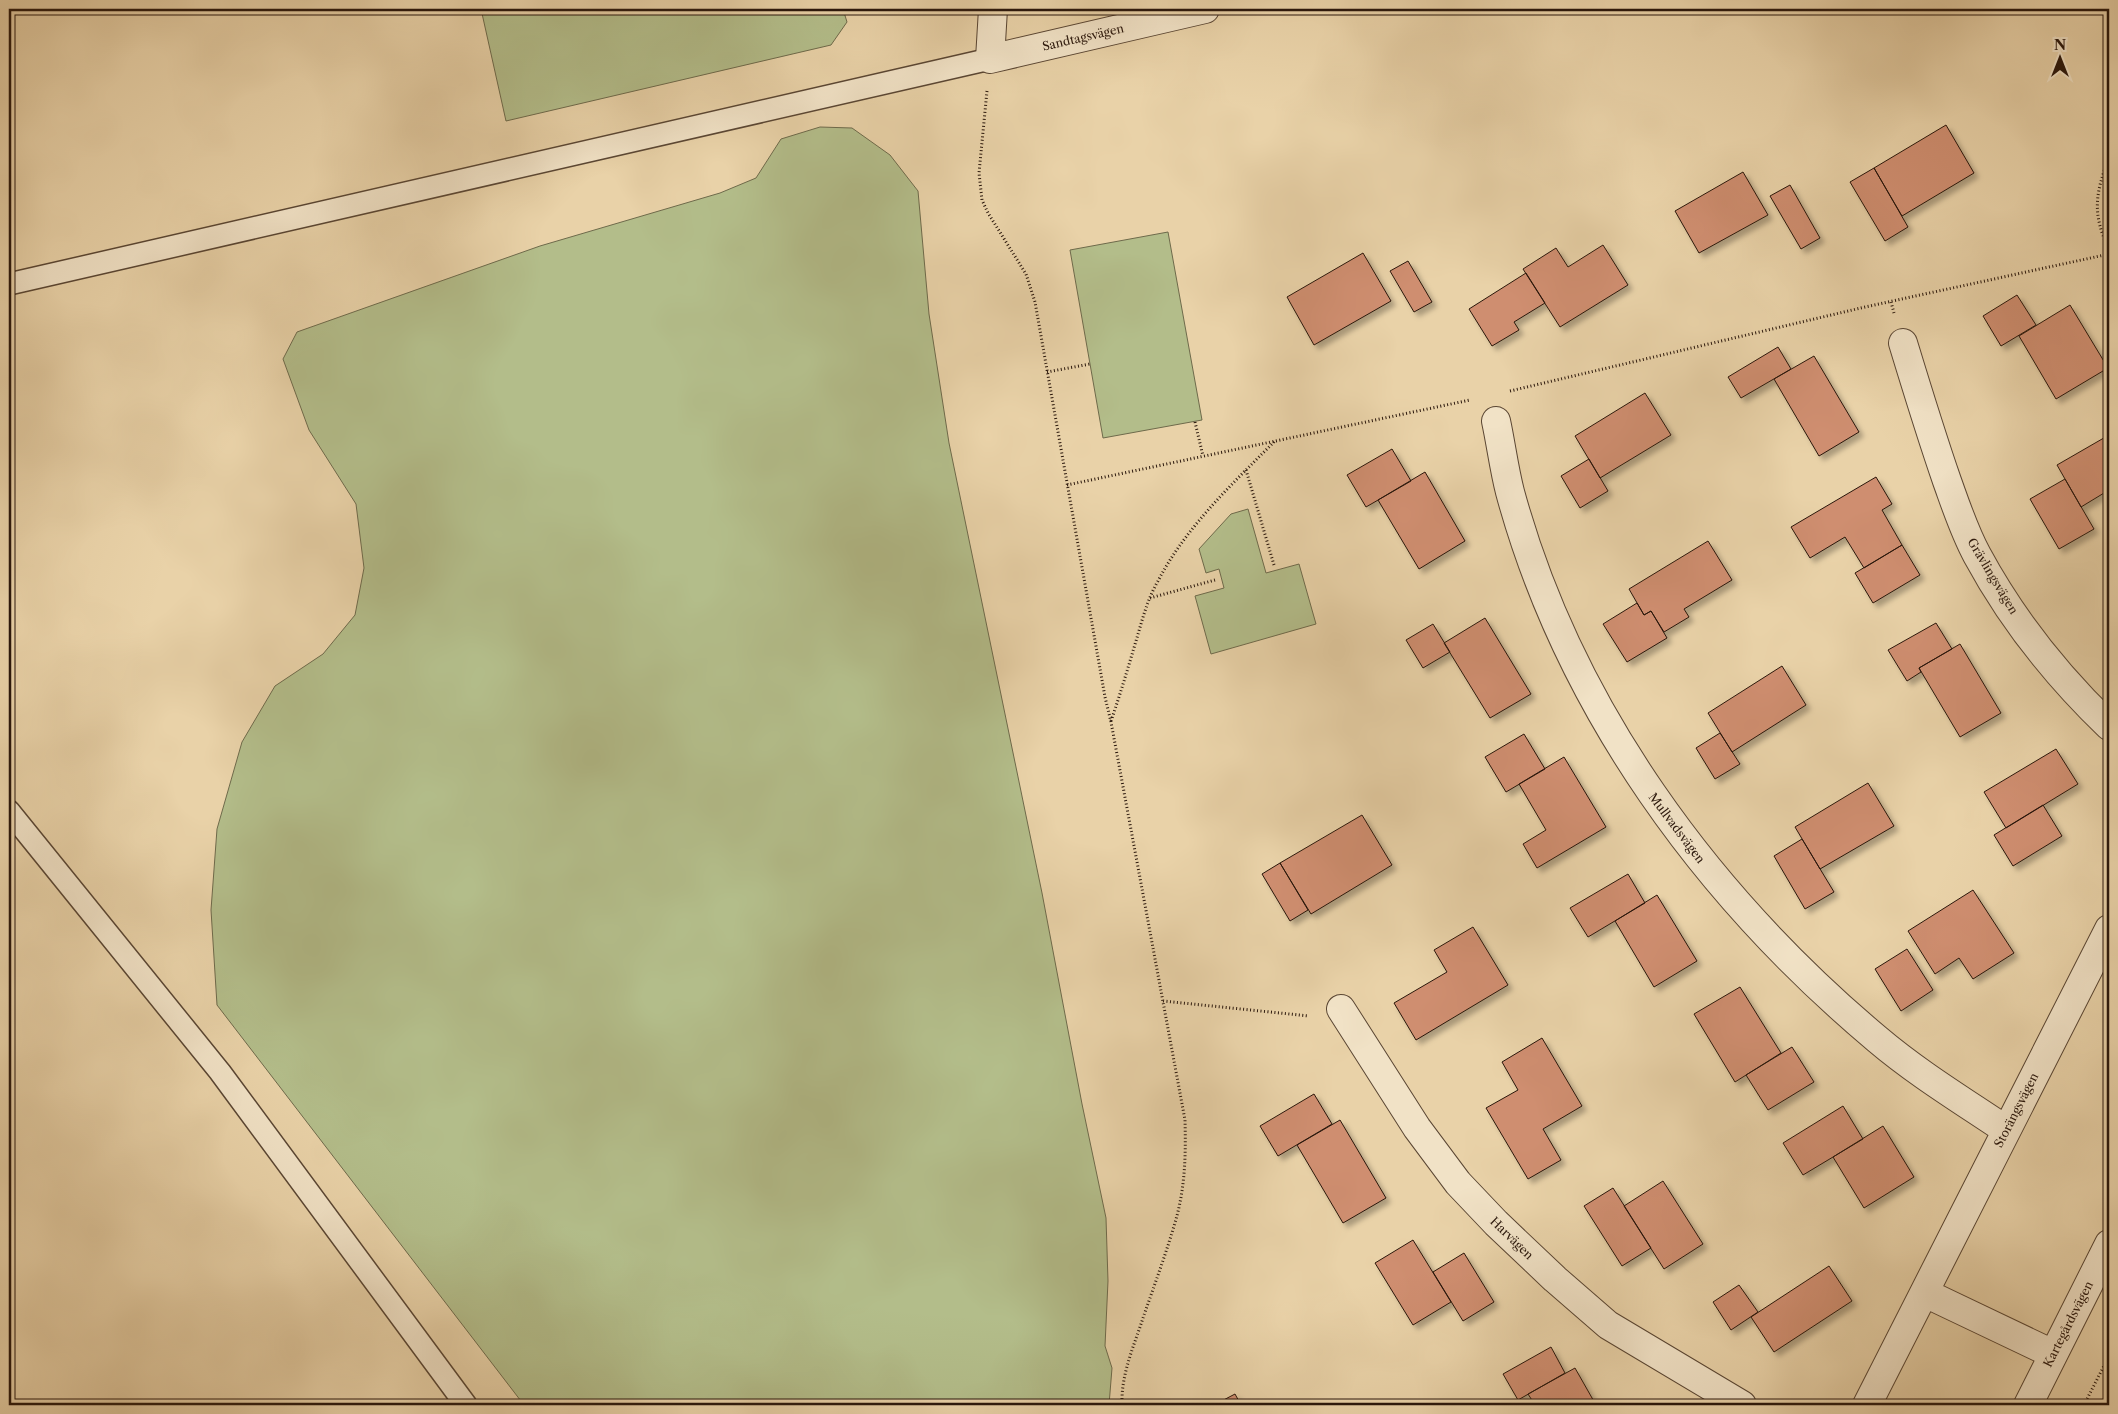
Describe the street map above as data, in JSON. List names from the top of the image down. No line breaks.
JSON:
{"streets":{"street":["Sandtagsvägen","Grävlingsvägen","Mullvadsvägen","Storängsvägen","Harvägen","Kartegårdsvägen"]},"crossings":[["Mullvadsvägen","Storängsvägen"]],"north":"top"}
